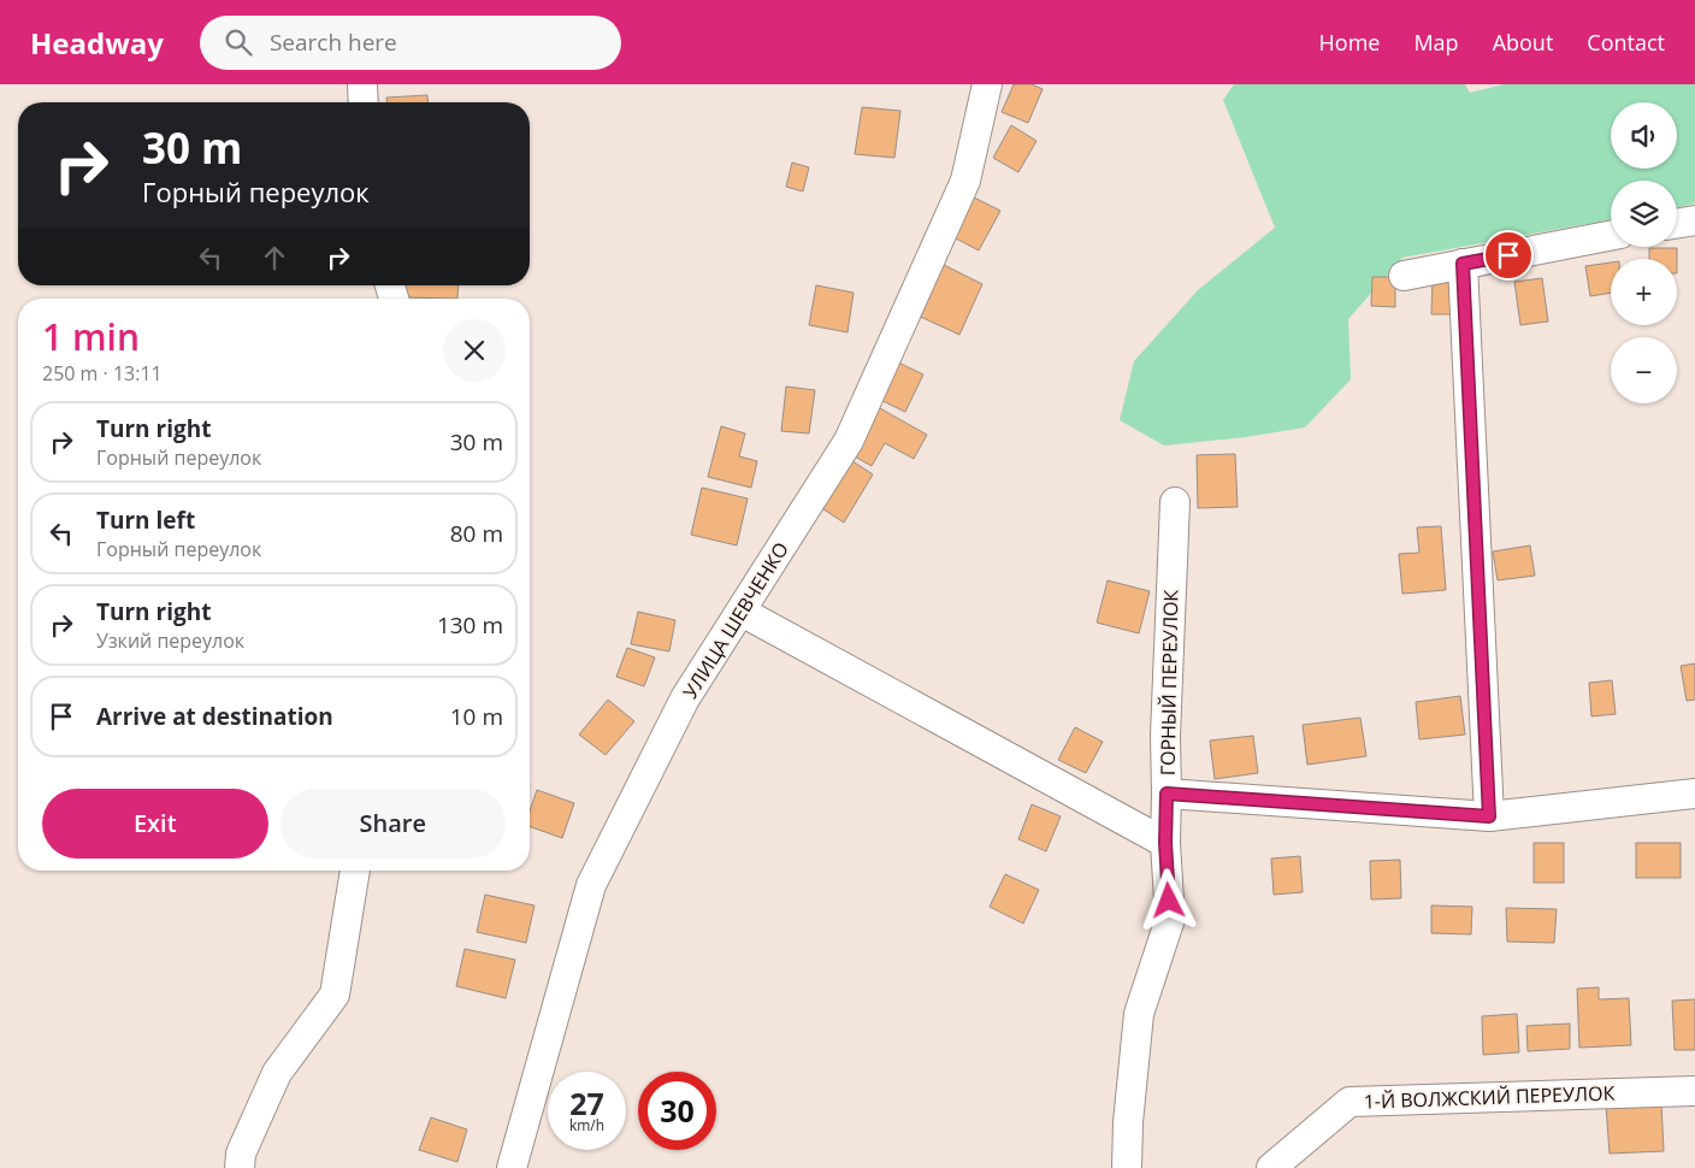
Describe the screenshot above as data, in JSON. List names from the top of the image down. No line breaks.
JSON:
{"streets":{"street":["УЛИЦА ШЕВЧЕНКО","ГОРНЫЙ ПЕРЕУЛОК","1-Й ВОЛЖСКИЙ ПЕРЕУЛОК"]},"page":{"header":"Headway","search":"Search here","nav":["Home","Map","About","Contact"],"map_buttons":["+","−"],"turn":["30 m","Горный переулок"],"heading":["1 min","250 m · 13:11"],"list":[{"name":"Turn right","note":"Горный переулок","value":"30 m"},{"name":"Turn left","note":"Горный переулок","value":"80 m"},{"name":"Turn right","note":"Узкий переулок","value":"130 m"},{"name":"Arrive at destination","value":"10 m"}],"buttons":["Exit","Share"],"speed":"27 km/h","limit":"30"}}
